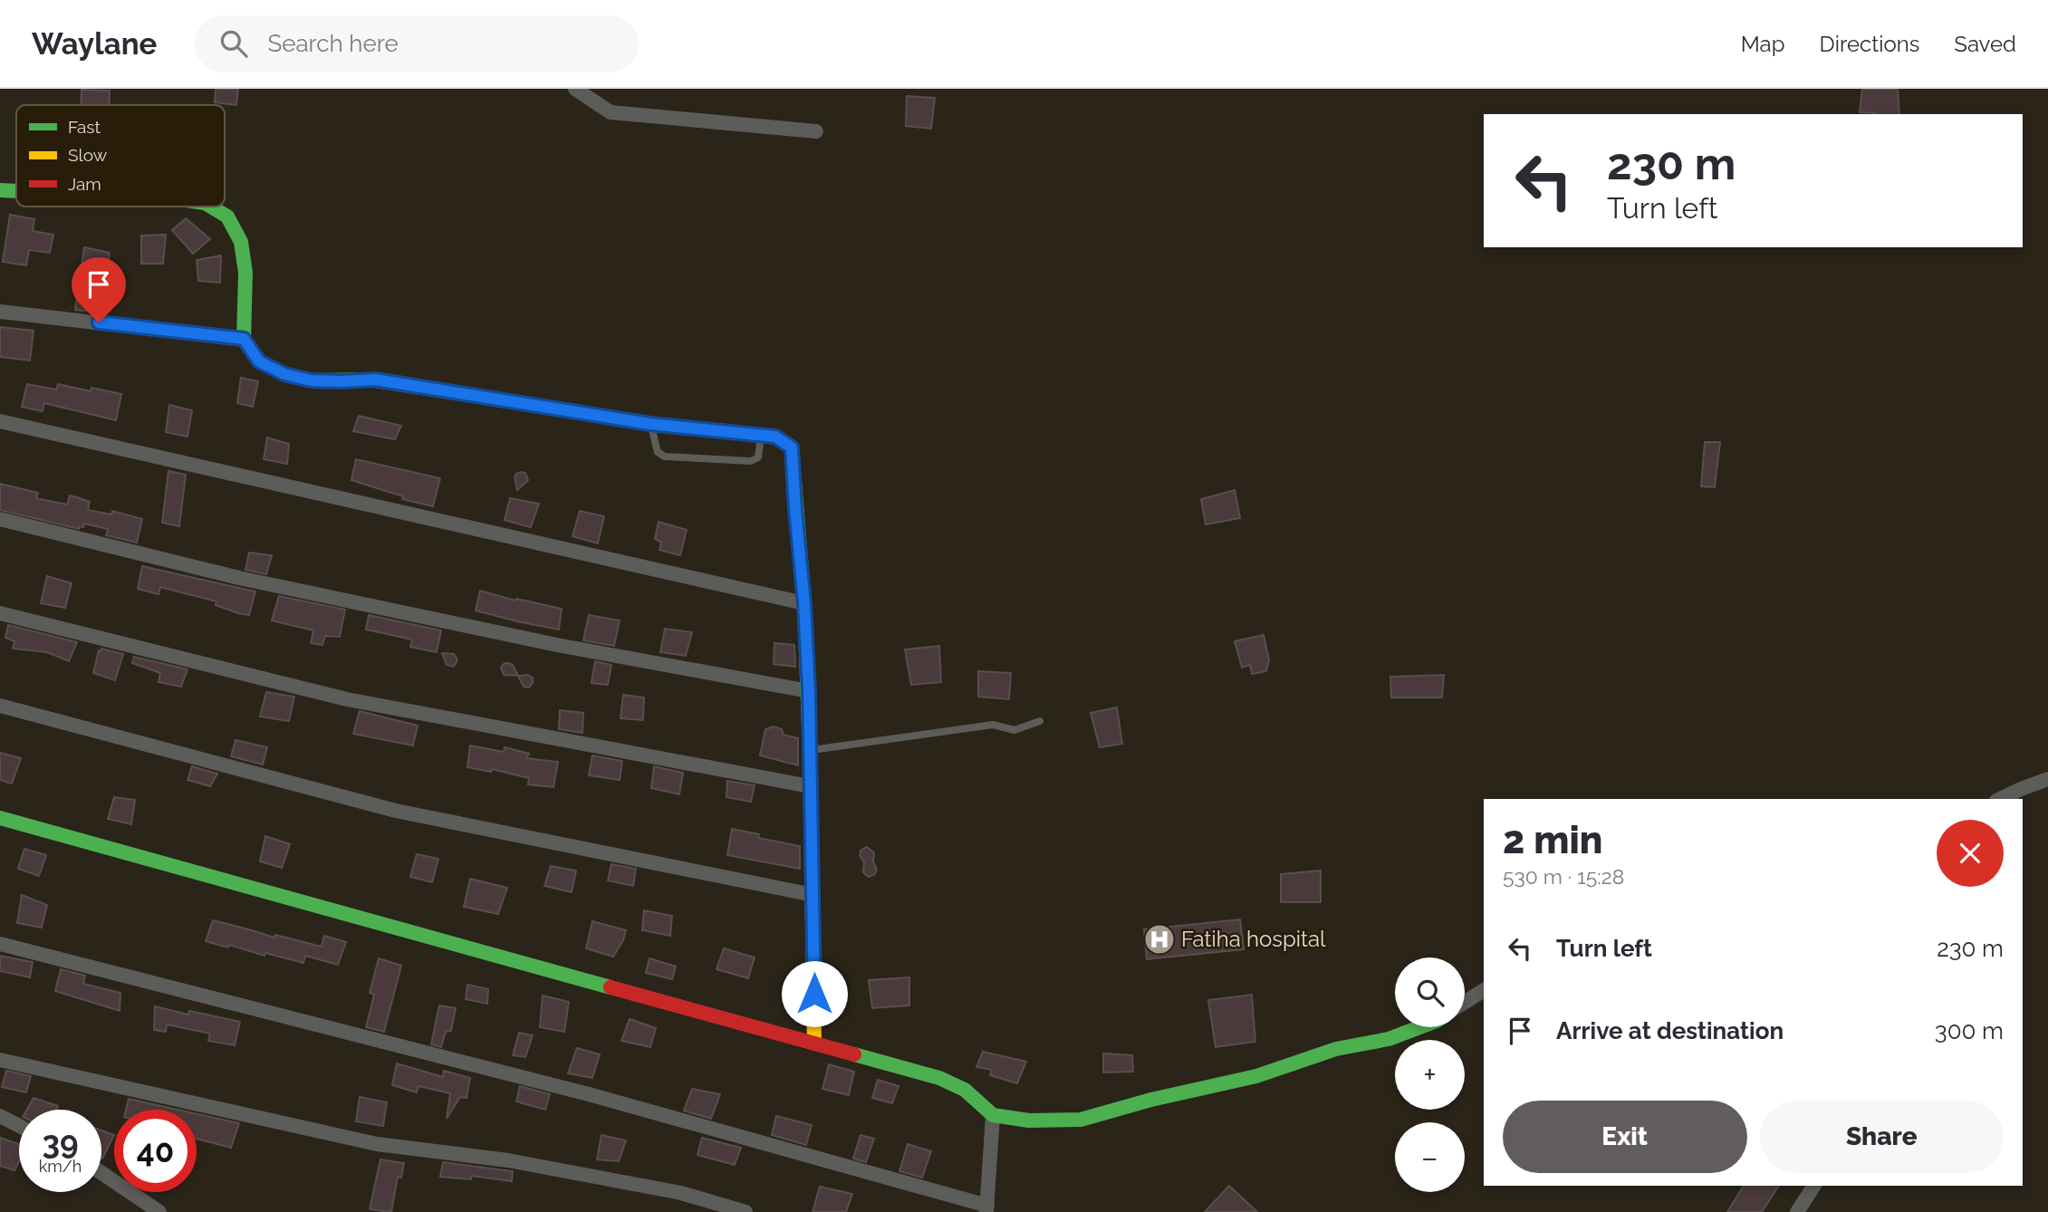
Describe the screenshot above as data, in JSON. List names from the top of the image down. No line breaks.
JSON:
{"places":{"hospital":["Fatiha hospital"]},"legend":["Fast","Slow","Jam"],"page":{"header":"Waylane","search":"Search here","nav":["Map","Directions","Saved"],"turn":["230 m","Turn left"],"heading":["2 min","530 m · 15:28"],"list":[{"name":"Turn left","value":"230 m"},{"name":"Arrive at destination","value":"300 m"}],"map_buttons":["+","−"],"buttons":["Exit","Share"],"speed":"39 km/h","limit":"40"}}
